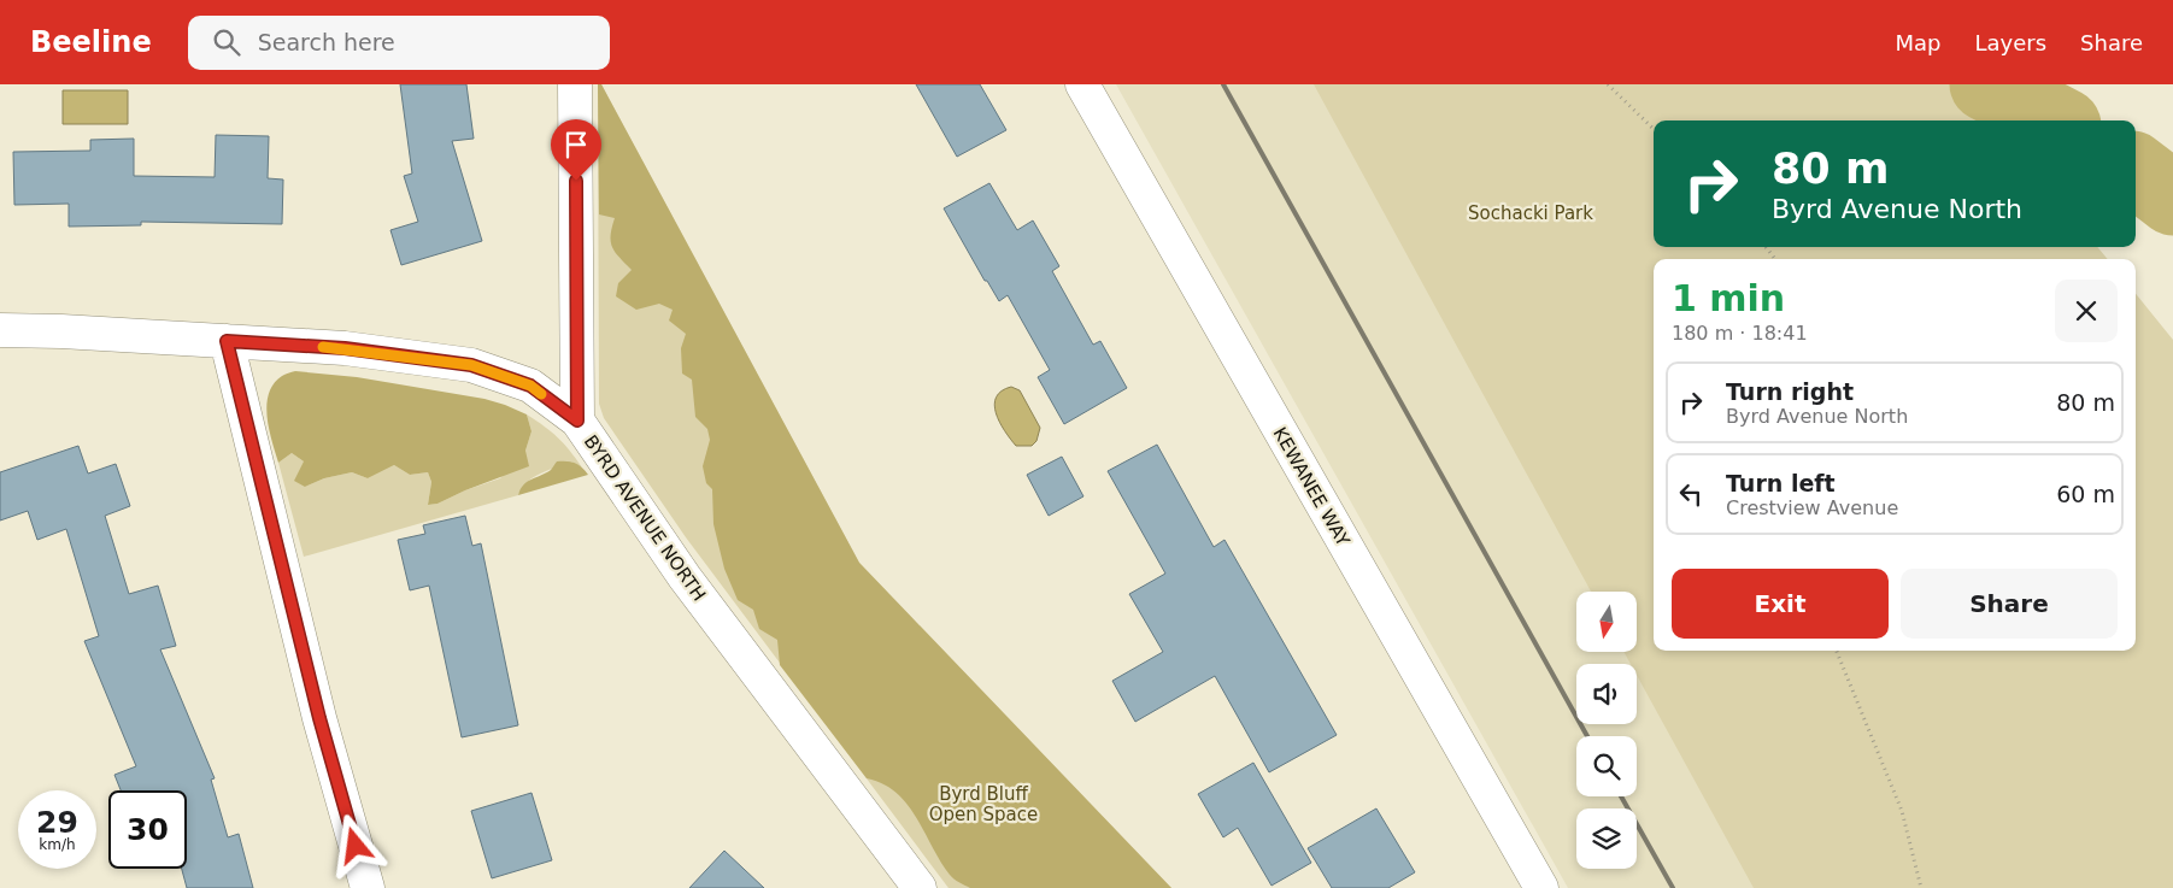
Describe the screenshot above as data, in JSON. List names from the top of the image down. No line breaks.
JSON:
{"streets":{"street":["KEWANEE WAY","BYRD AVENUE NORTH"]},"parks":["Sochacki Park","Byrd Bluff Open Space"],"north":"bottom","page":{"header":"Beeline","search":"Search here","nav":["Map","Layers","Share"],"turn":["80 m","Byrd Avenue North"],"heading":["1 min","180 m · 18:41"],"list":[{"name":"Turn right","note":"Byrd Avenue North","value":"80 m"},{"name":"Turn left","note":"Crestview Avenue","value":"60 m"}],"buttons":["Exit","Share"],"speed":"29 km/h","limit":"30"}}
